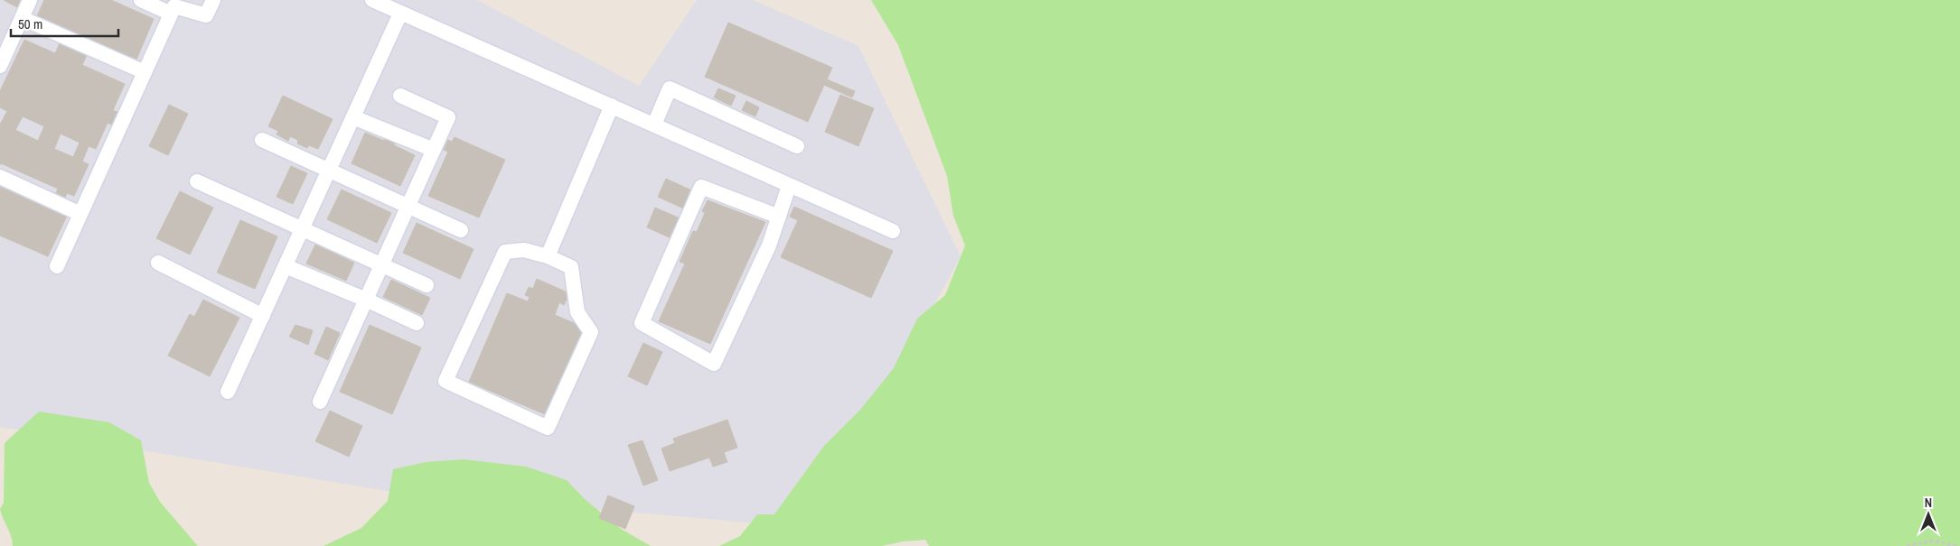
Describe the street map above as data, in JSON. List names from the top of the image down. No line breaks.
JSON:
{"scale_bar":"50 m","north":"top"}
